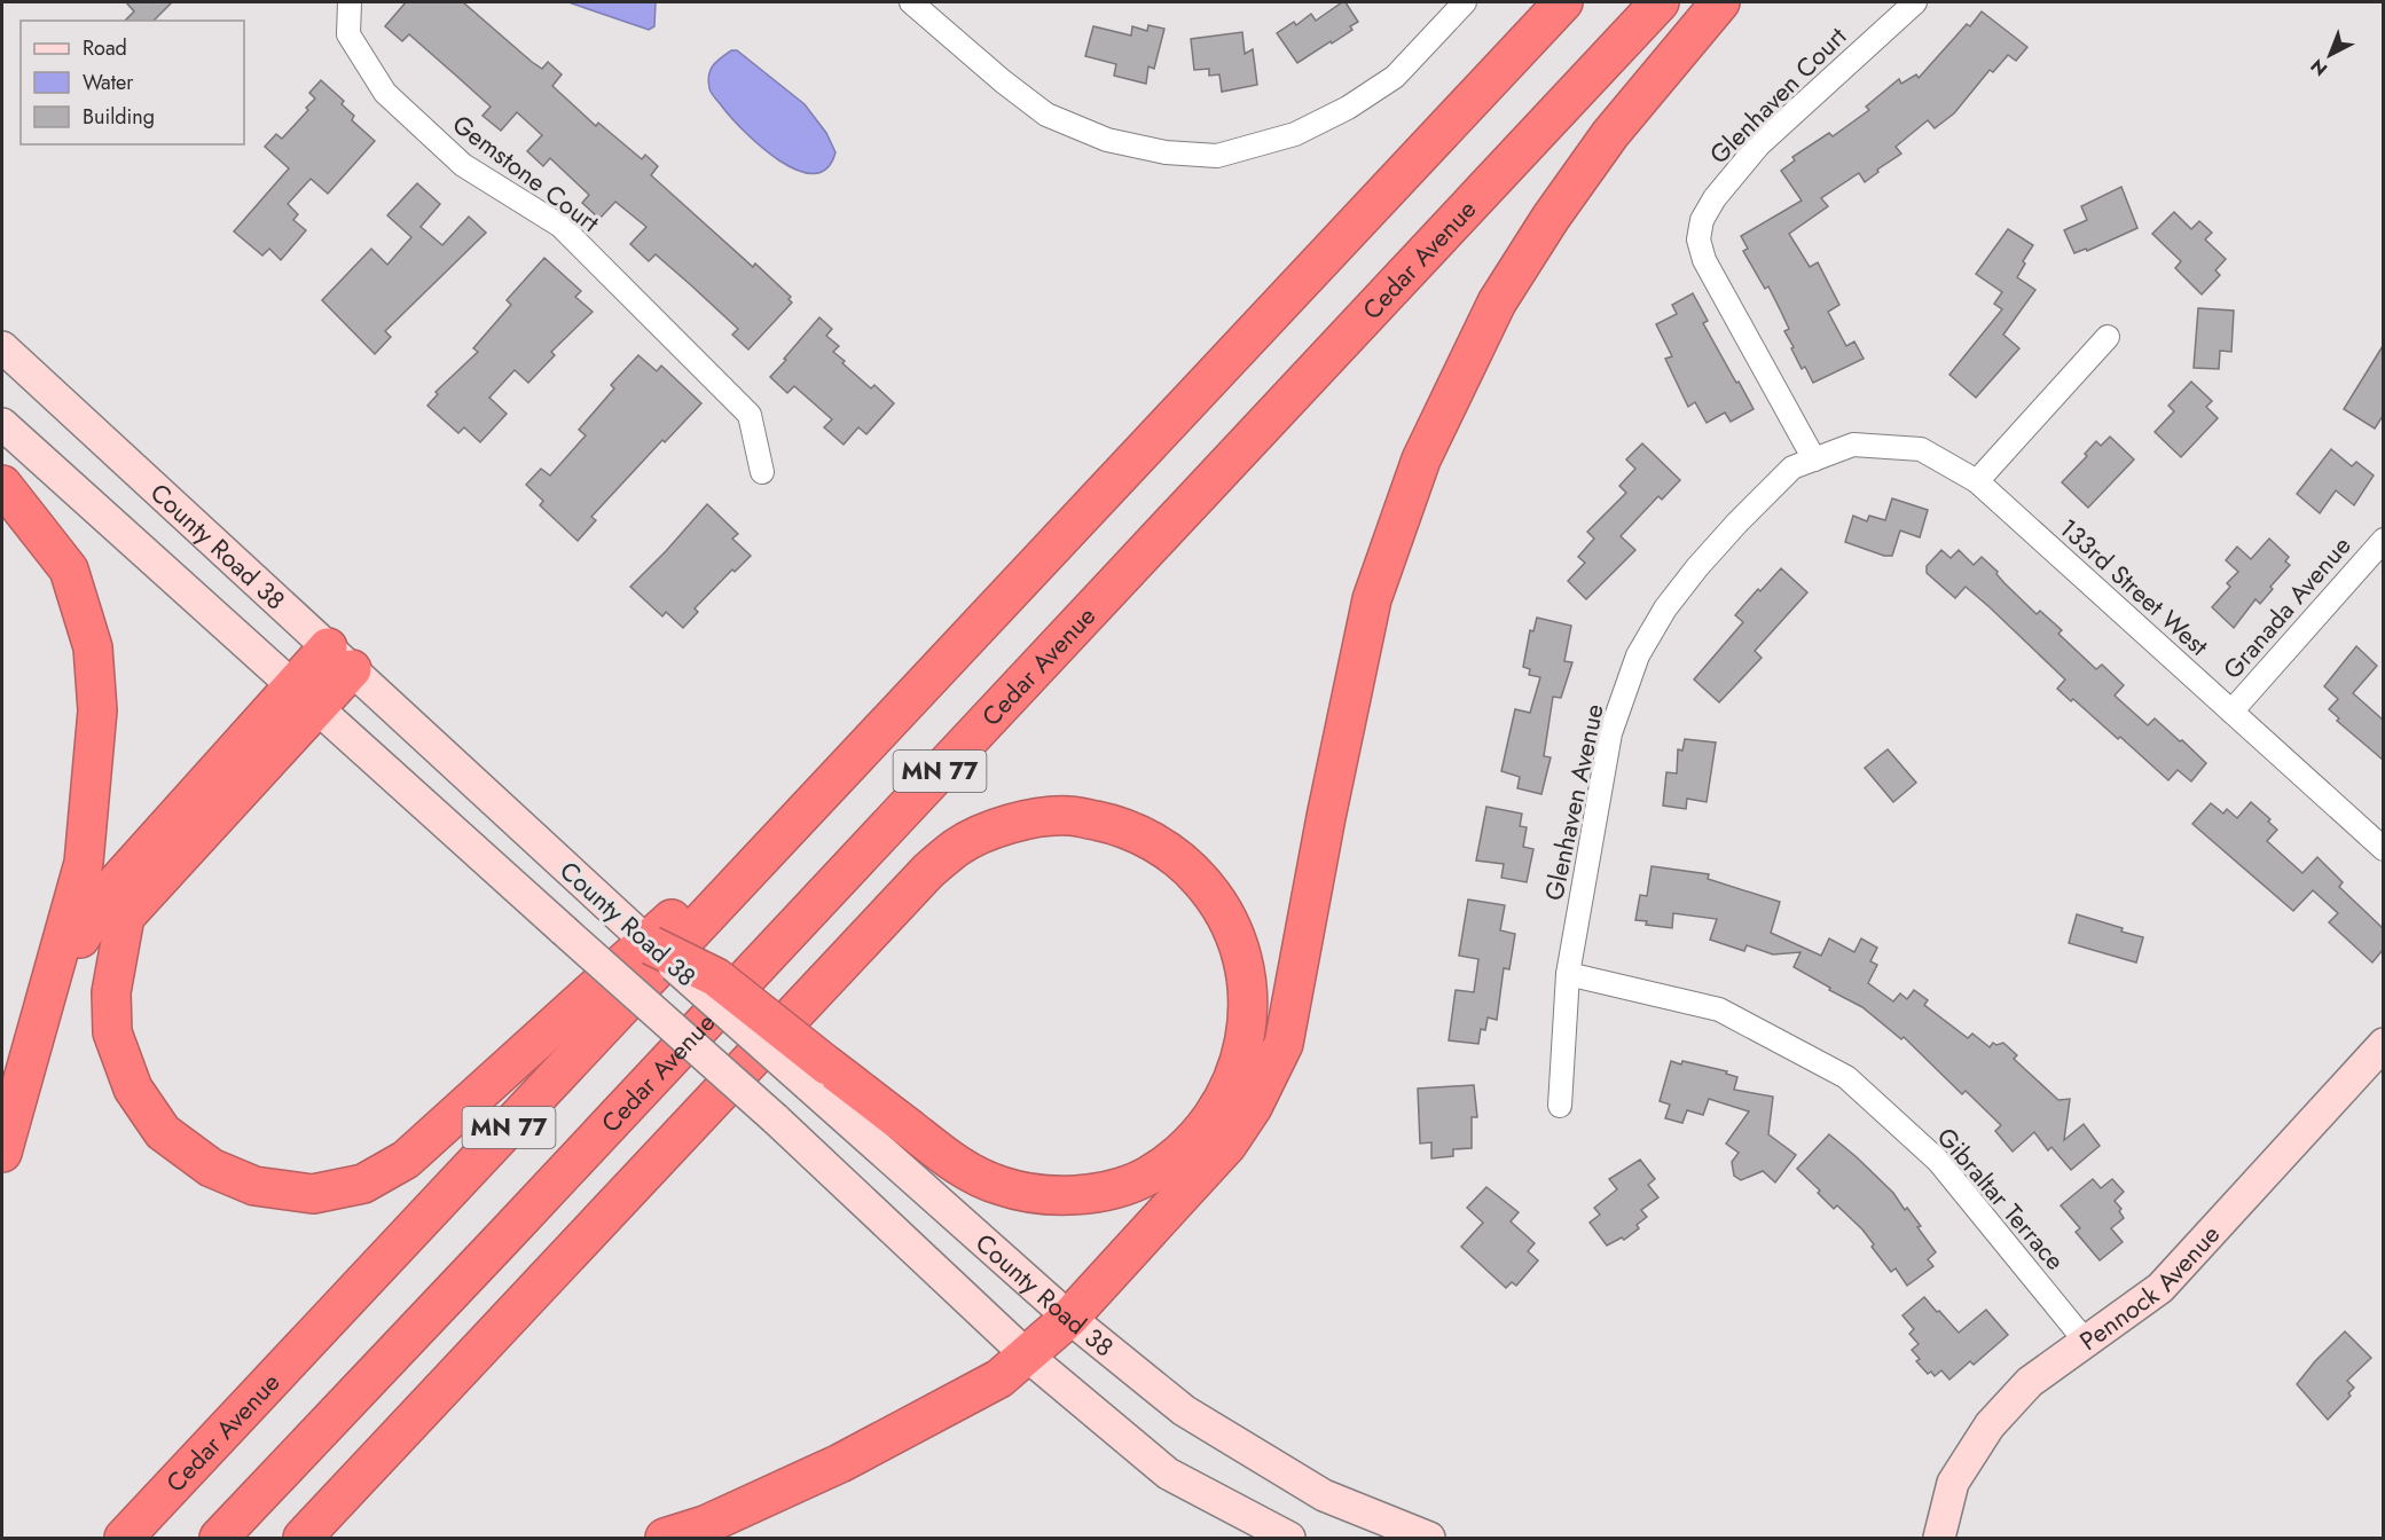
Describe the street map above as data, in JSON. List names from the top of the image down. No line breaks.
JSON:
{"streets":{"highway":["Cedar Avenue","MN 77"],"main road":["County Road 38","Pennock Avenue"],"street":["Glenhaven Court","Gemstone Court","133rd Street West","Granada Avenue","Glenhaven Avenue","Gibraltar Terrace"]},"crossings":[["Glenhaven Court","133rd Street West"],["Glenhaven Court","Glenhaven Avenue"],["133rd Street West","Granada Avenue"],["133rd Street West","Glenhaven Avenue"],["Glenhaven Avenue","Gibraltar Terrace"],["Gibraltar Terrace","Pennock Avenue"]],"legend":["Road","Water","Building"],"north":"bottom left"}
